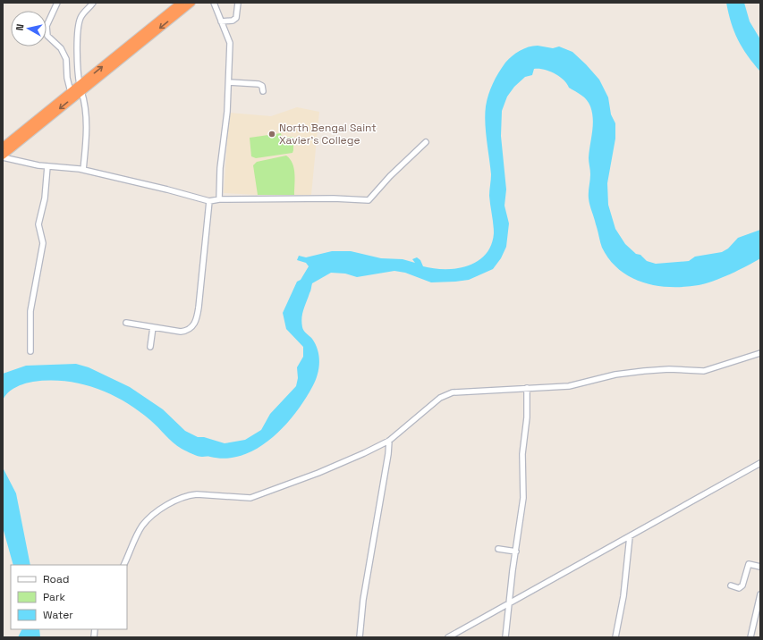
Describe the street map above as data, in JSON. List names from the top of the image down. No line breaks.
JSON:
{"places":["North Bengal Saint Xavier's College"],"legend":["Road","Park","Water"],"north":"left"}
